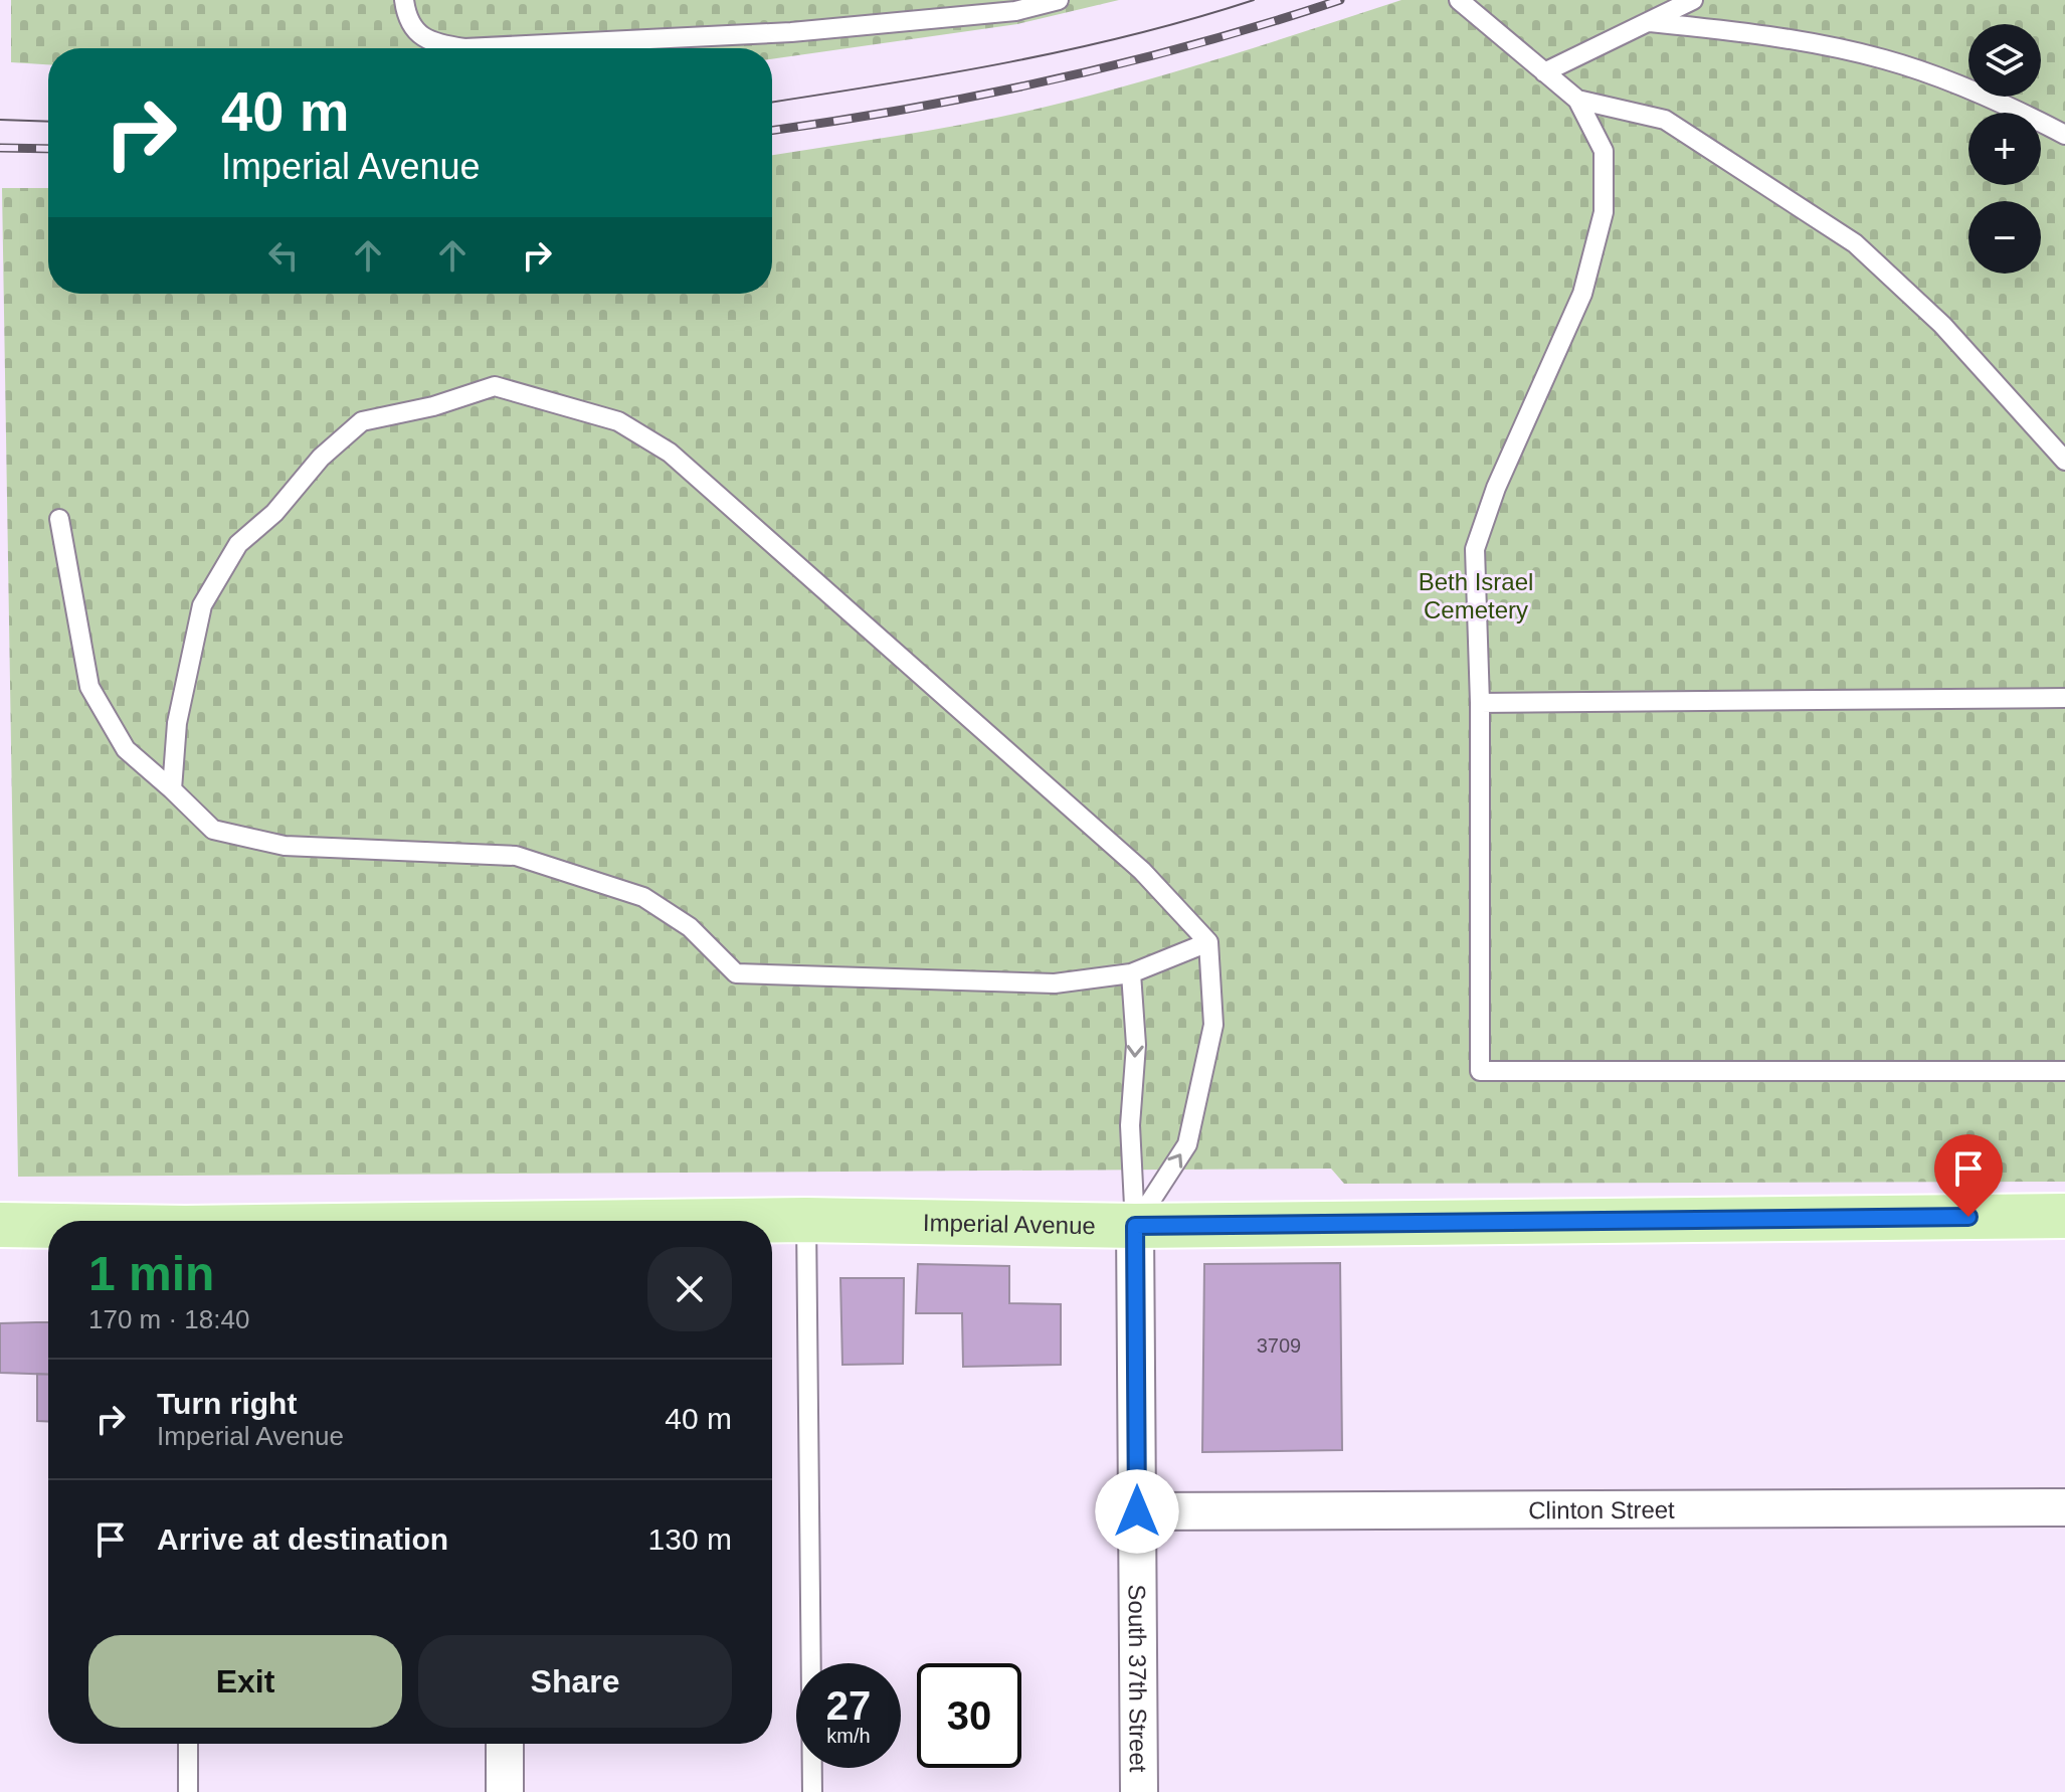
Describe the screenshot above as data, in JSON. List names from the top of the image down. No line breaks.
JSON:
{"streets":{"main road":["Imperial Avenue"],"street":["Clinton Street","South 37th Street"]},"crossings":[["Imperial Avenue","South 37th Street"],["Clinton Street","South 37th Street"]],"parks":["Beth Israel Cemetery"],"house_numbers":["3709"],"page":{"map_buttons":["+","−"],"turn":["40 m","Imperial Avenue"],"heading":["1 min","170 m · 18:40"],"list":[{"name":"Turn right","note":"Imperial Avenue","value":"40 m"},{"name":"Arrive at destination","value":"130 m"}],"buttons":["Exit","Share"],"speed":"27 km/h","limit":"30"}}
